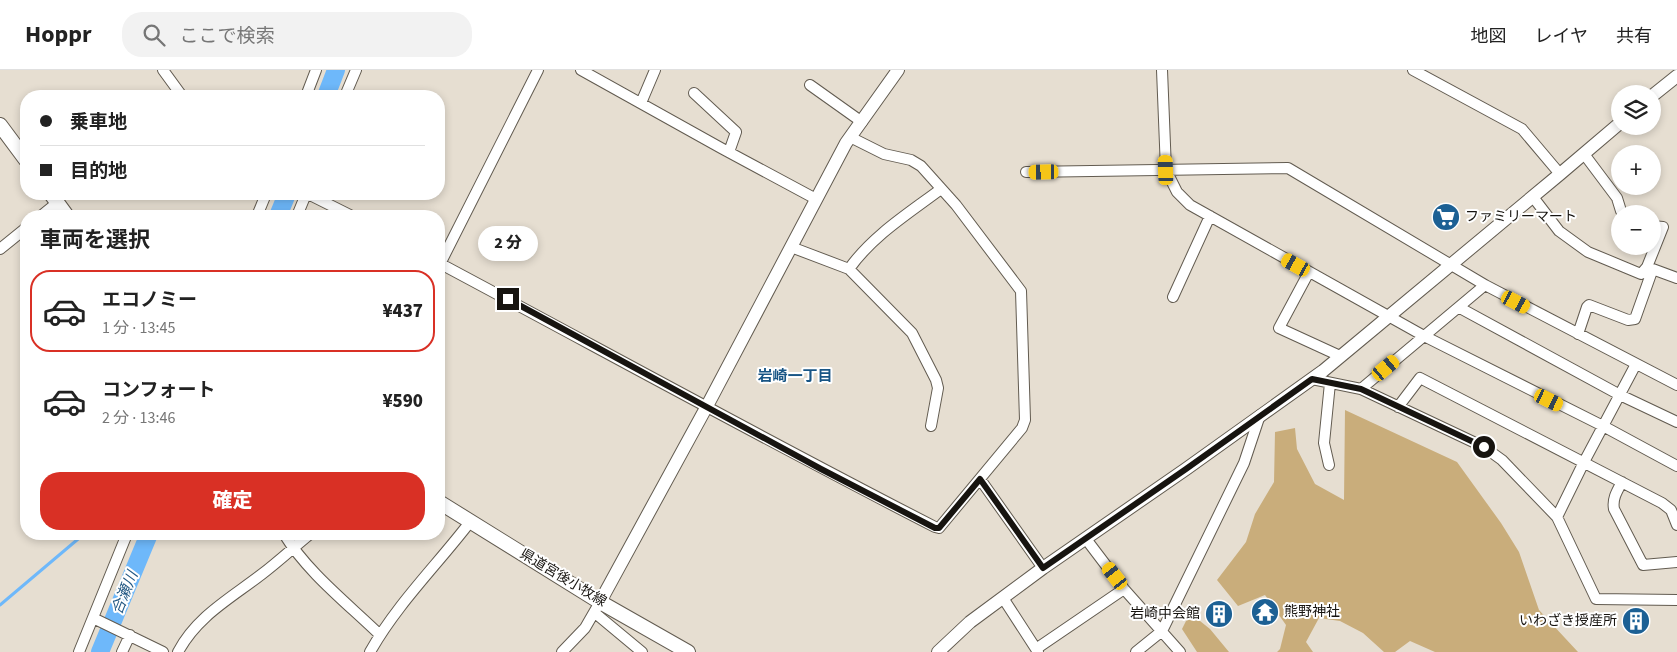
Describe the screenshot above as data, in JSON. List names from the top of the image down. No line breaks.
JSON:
{"streets":{"main road":["県道宮後小牧線"]},"districts":["岩崎一丁目"],"water":["合瀬川"],"places":{"supermarket":["ファミリーマート"],"temple":["熊野神社"],"building":["岩崎中会館","いわざき授産所"]},"page":{"header":"Hoppr","search":"ここで検索","nav":["地図","レイヤ","共有"],"map_buttons":["+","−"],"banner":["乗車地","目的地"],"heading":"車両を選択","bubble":"2 分","list":[{"name":"エコノミー","note":"1 分 · 13:45","value":"¥437"},{"name":"コンフォート","note":"2 分 · 13:46","value":"¥590"}],"buttons":"確定"}}
